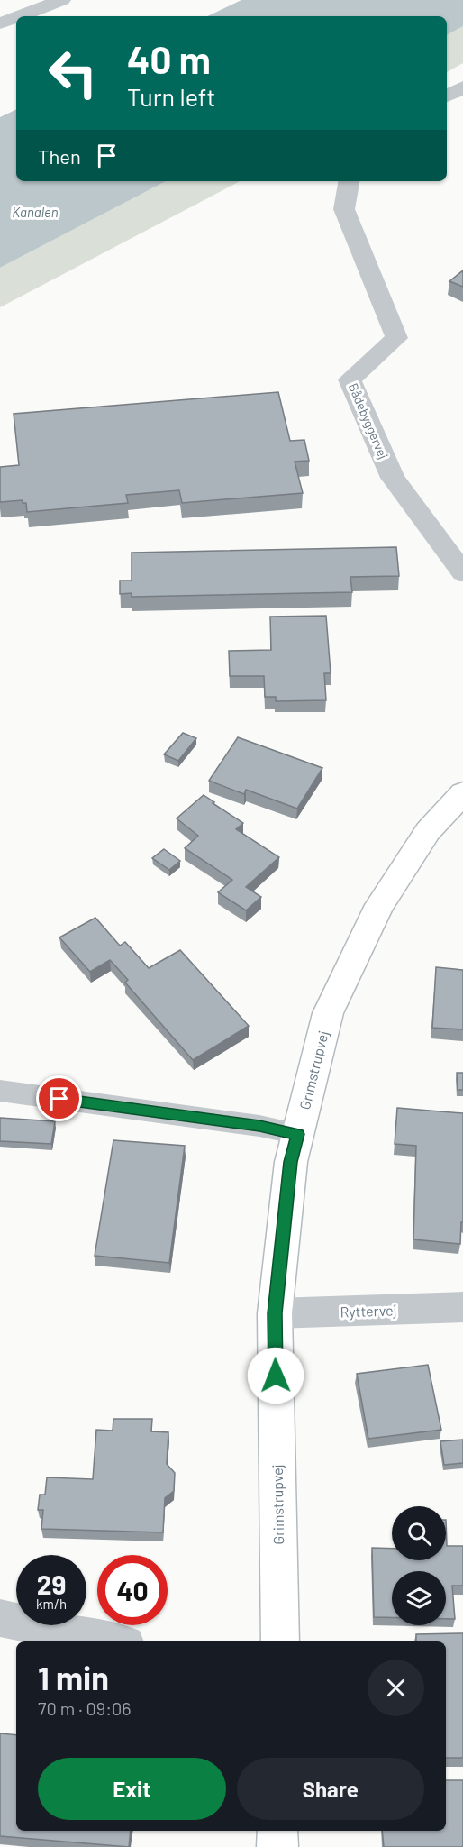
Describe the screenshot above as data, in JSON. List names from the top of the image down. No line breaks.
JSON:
{"streets":{"street":["Bådebyggervej","Grimstrupvej","Ryttervej"]},"crossings":[["Grimstrupvej","Ryttervej"]],"water":["Kanalen"],"page":{"turn":["40 m","Turn left"],"then":"Then","speed":"29 km/h","limit":"40","heading":["1 min","70 m · 09:06"],"buttons":["Exit","Share"]}}
